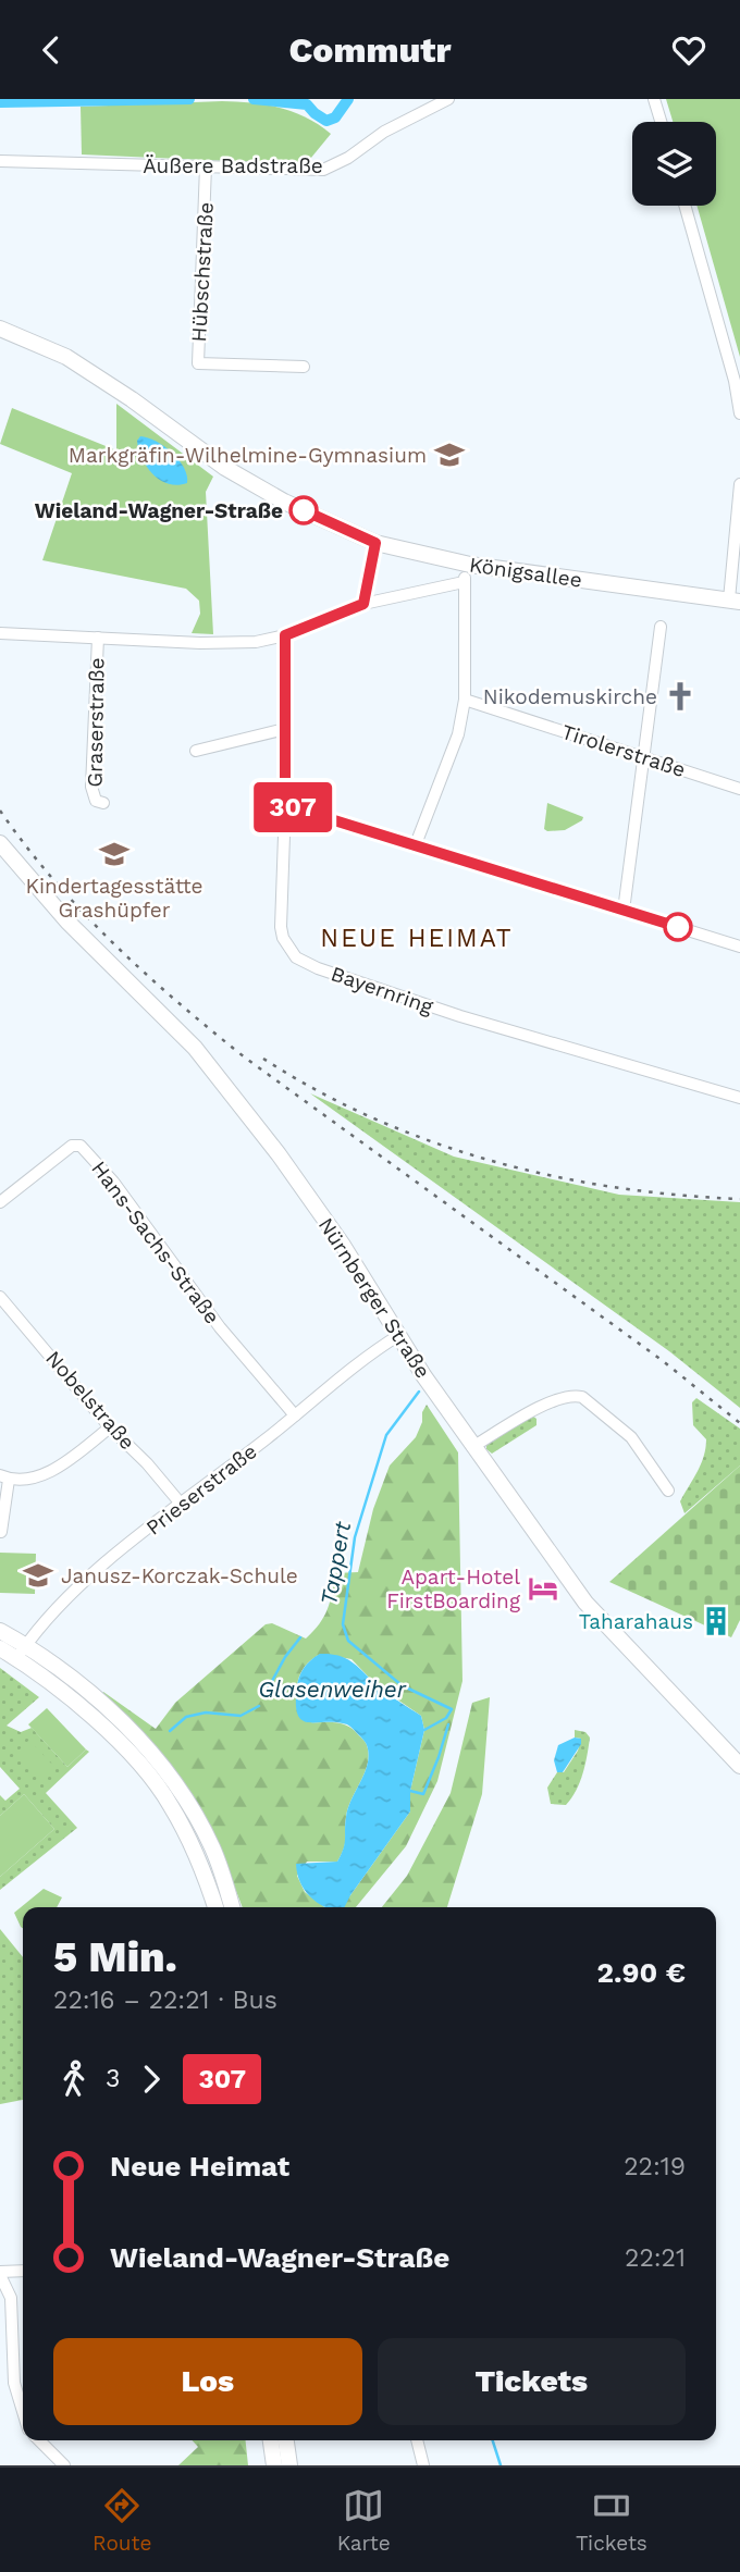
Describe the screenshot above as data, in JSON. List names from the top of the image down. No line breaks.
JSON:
{"streets":{"main road":["Königsallee","Nürnberger Straße"],"street":["Äußere Badstraße","Hübschstraße","Graserstraße","Tirolerstraße","Bayernring","Hans-Sachs-Straße","Nobelstraße","Prieserstraße"]},"crossings":[["Äußere Badstraße","Hübschstraße"],["Königsallee","Graserstraße"],["Königsallee","Bayernring"],["Hans-Sachs-Straße","Prieserstraße"],["Nürnberger Straße","Prieserstraße"],["Nobelstraße","Prieserstraße"]],"districts":["NEUE HEIMAT"],"water":["Tappert","Glasenweiher"],"places":{"school or university":["Markgräfin-Wilhelmine-Gymnasium","Kindertagesstätte Grashüpfer","Janusz-Korczak-Schule"],"other":["Wieland-Wagner-Straße"],"church":["Nikodemuskirche"],"hotel":["Apart-Hotel FirstBoarding"],"building":["Taharahaus"]},"lines":["bus line 307"],"page":{"header":"Commutr","on_map":"307","heading":["5 Min.","22:16 – 22:21 · Bus","2.90 €"],"legs":["3","307"],"list":[{"name":"Neue Heimat","value":"22:19"},{"name":"Wieland-Wagner-Straße","value":"22:21"}],"buttons":["Los","Tickets"],"tabs":["Route","Karte","Tickets"]}}
